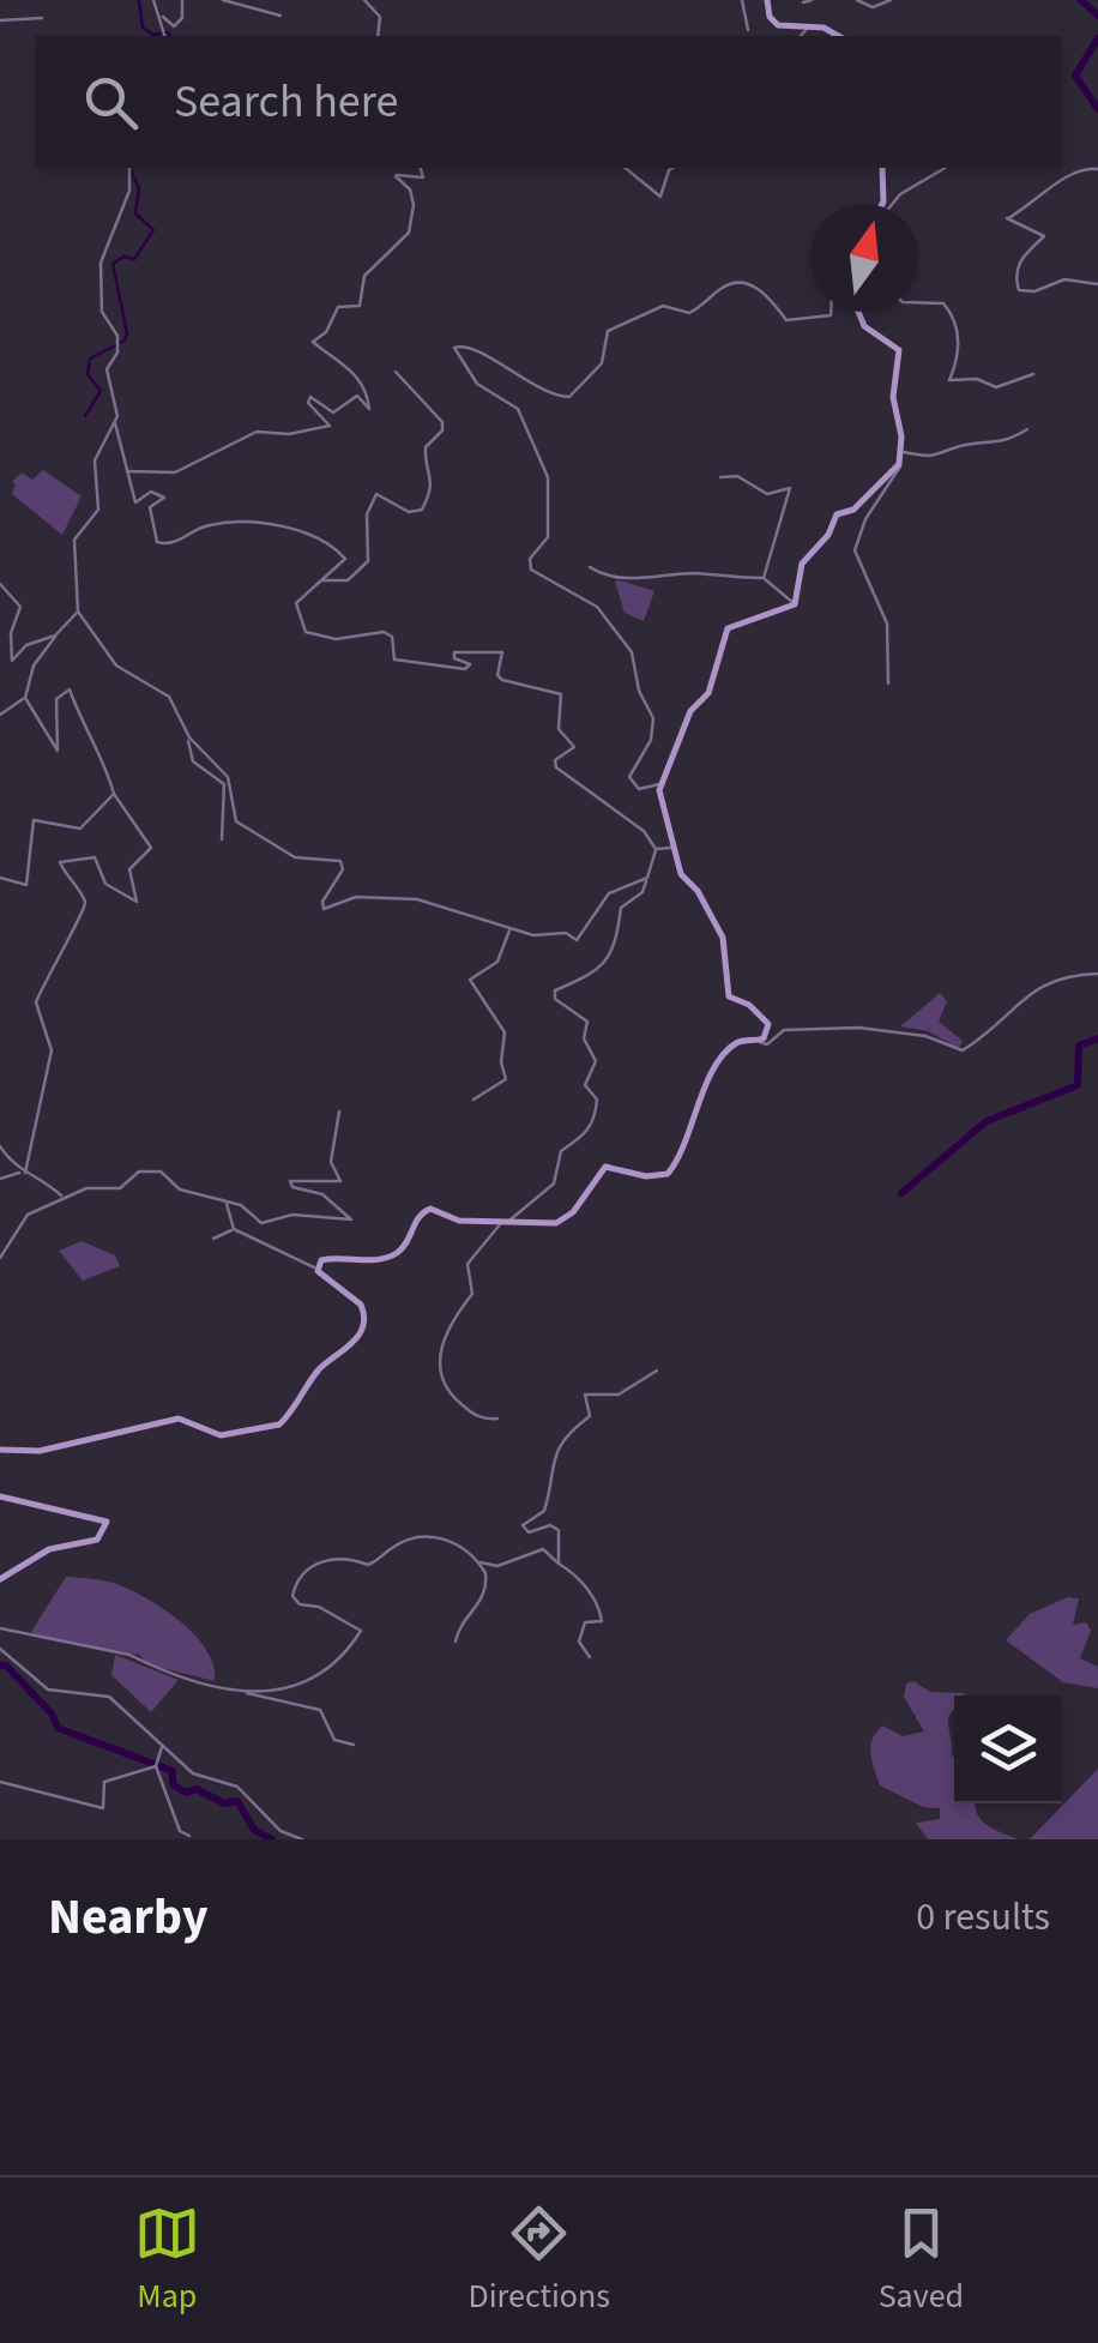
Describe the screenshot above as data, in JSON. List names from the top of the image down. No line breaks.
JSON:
{"north":"top","page":{"search":"Search here","heading":["Nearby","0 results"],"nav":["Map","Directions","Saved"]}}
